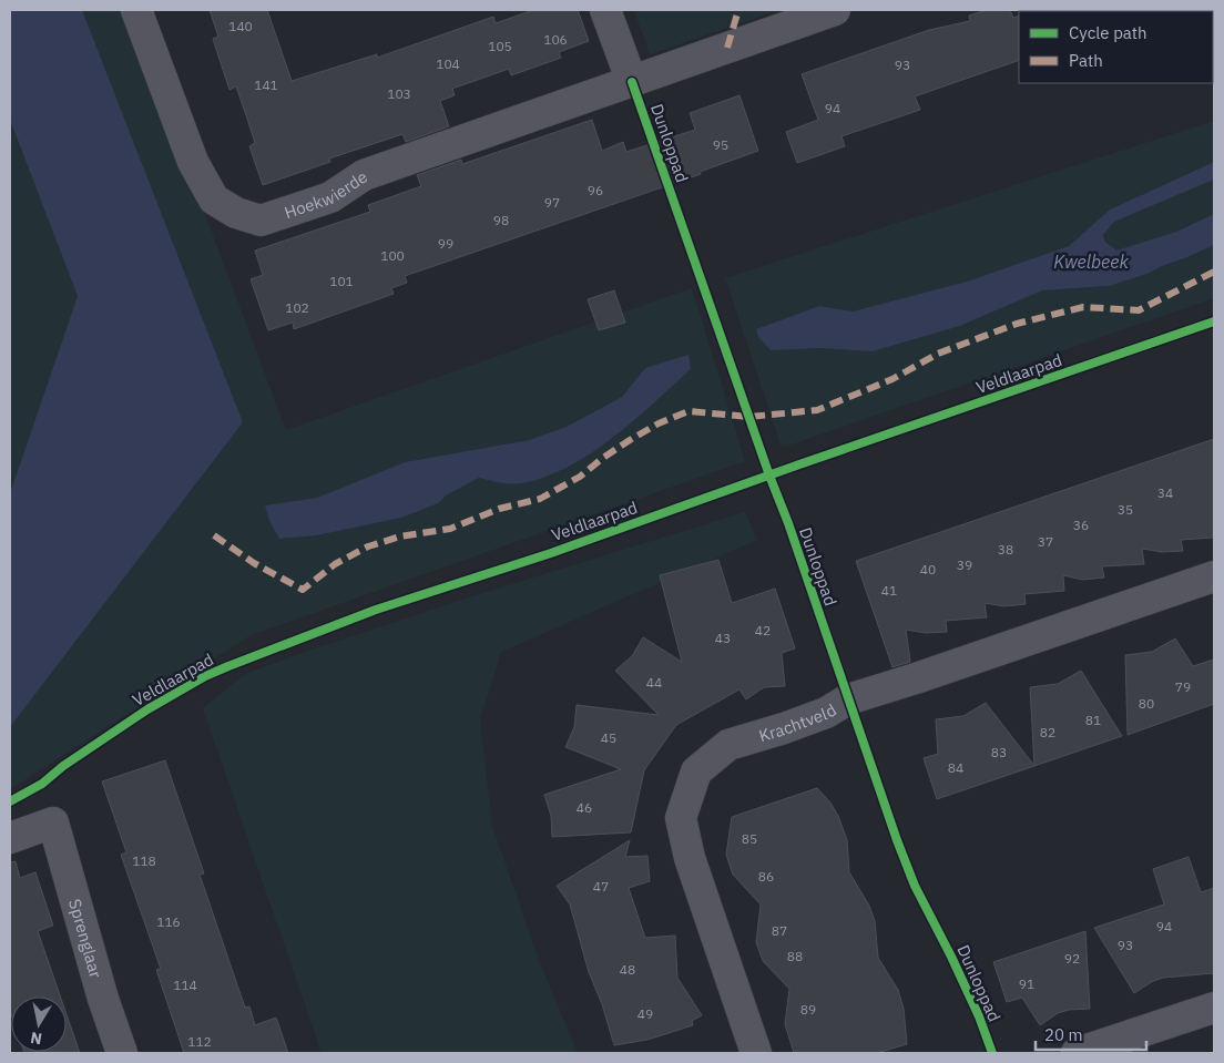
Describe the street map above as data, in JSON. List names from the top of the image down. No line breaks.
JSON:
{"streets":{"street":["Hoekwierde","Krachtveld","Sprenglaar"],"cycle path":["Dunloppad","Veldlaarpad"]},"water":["Kwelbeek"],"house_numbers":["140","106","105","104","93","141","103","94","95","96","97","98","99","100","101","102","34","35","36","37","38","39","40","41","42","43","44","79","80","81","82","45","83","84","46","85","118","86","47","116","94","87","93","88","92","48","91","114","89","49","112"],"legend":["Cycle path","Path"],"scale_bar":"20 m","north":"bottom"}
